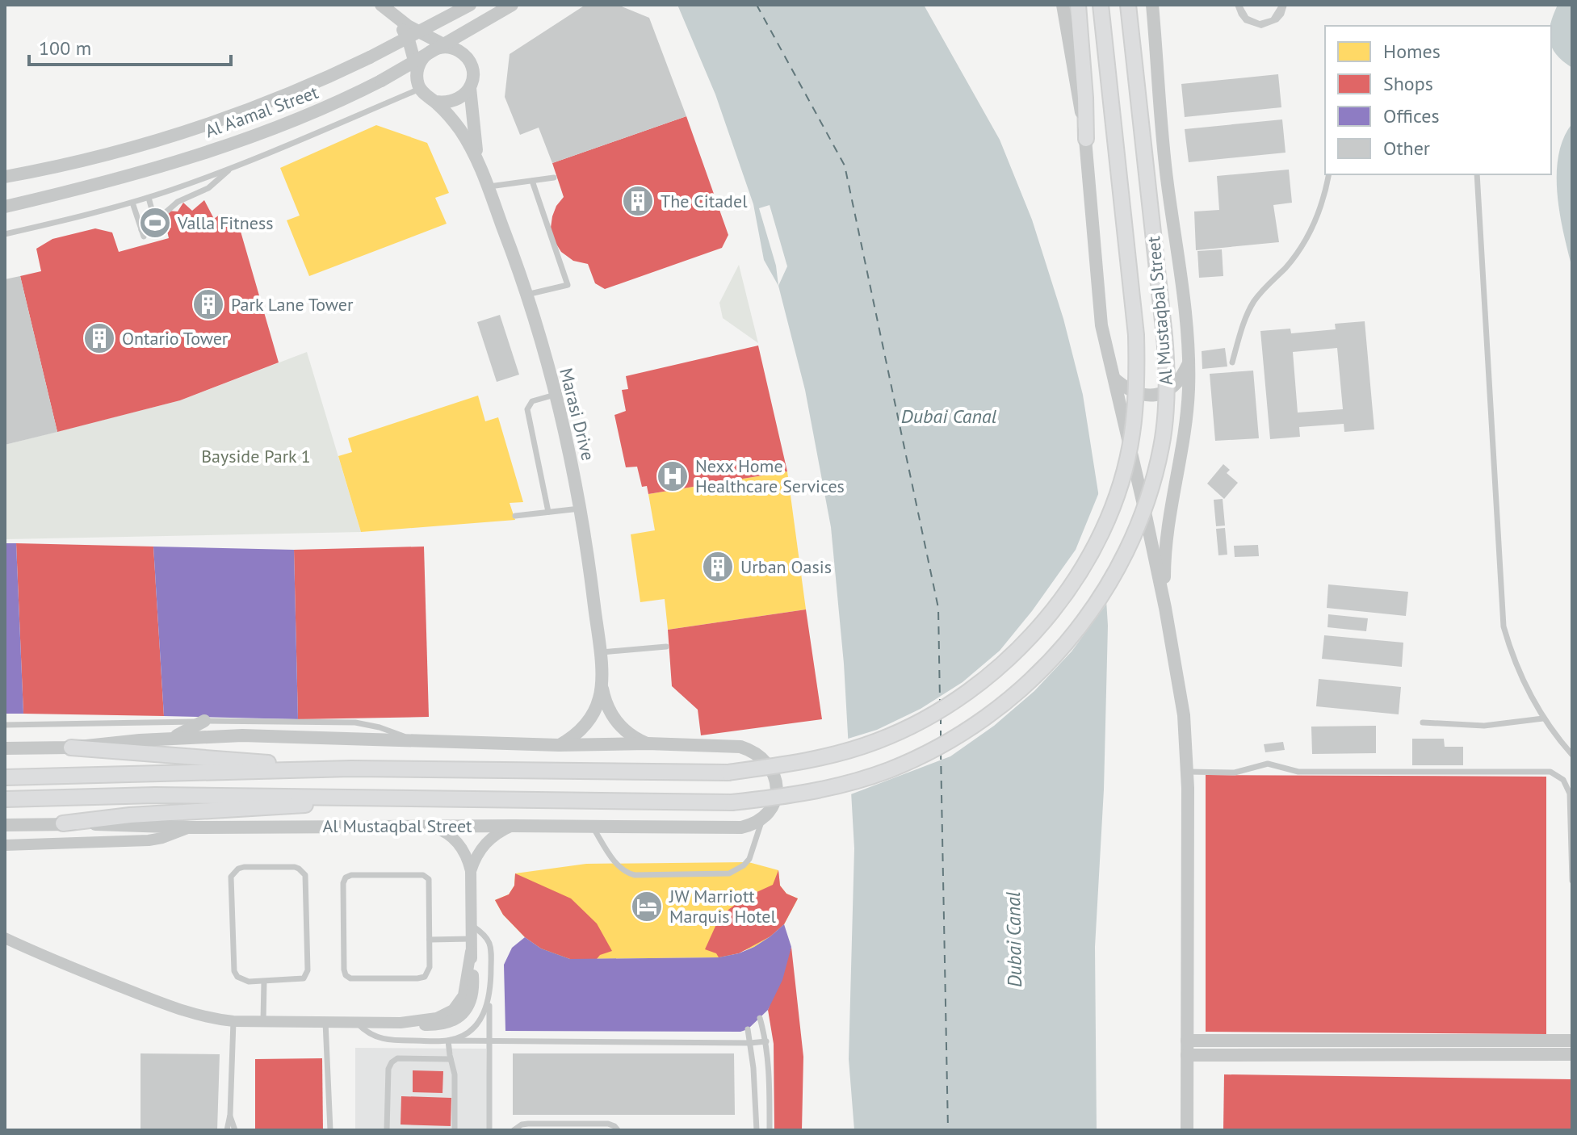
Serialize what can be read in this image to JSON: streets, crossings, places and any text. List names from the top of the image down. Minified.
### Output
{"streets":{"main road":["Al Mustaqbal Street"],"street":["Al A'amal Street","Marasi Drive"]},"water":["Dubai Canal"],"parks":["Bayside Park 1"],"places":{"building":["The Citadel","Park Lane Tower","Ontario Tower","Urban Oasis"],"sports":["Valla Fitness"],"hospital":["Nexx Home Healthcare Services"],"hotel":["JW Marriott Marquis Hotel"]},"legend":["Homes","Shops","Offices","Other"],"scale_bar":"100 m"}
